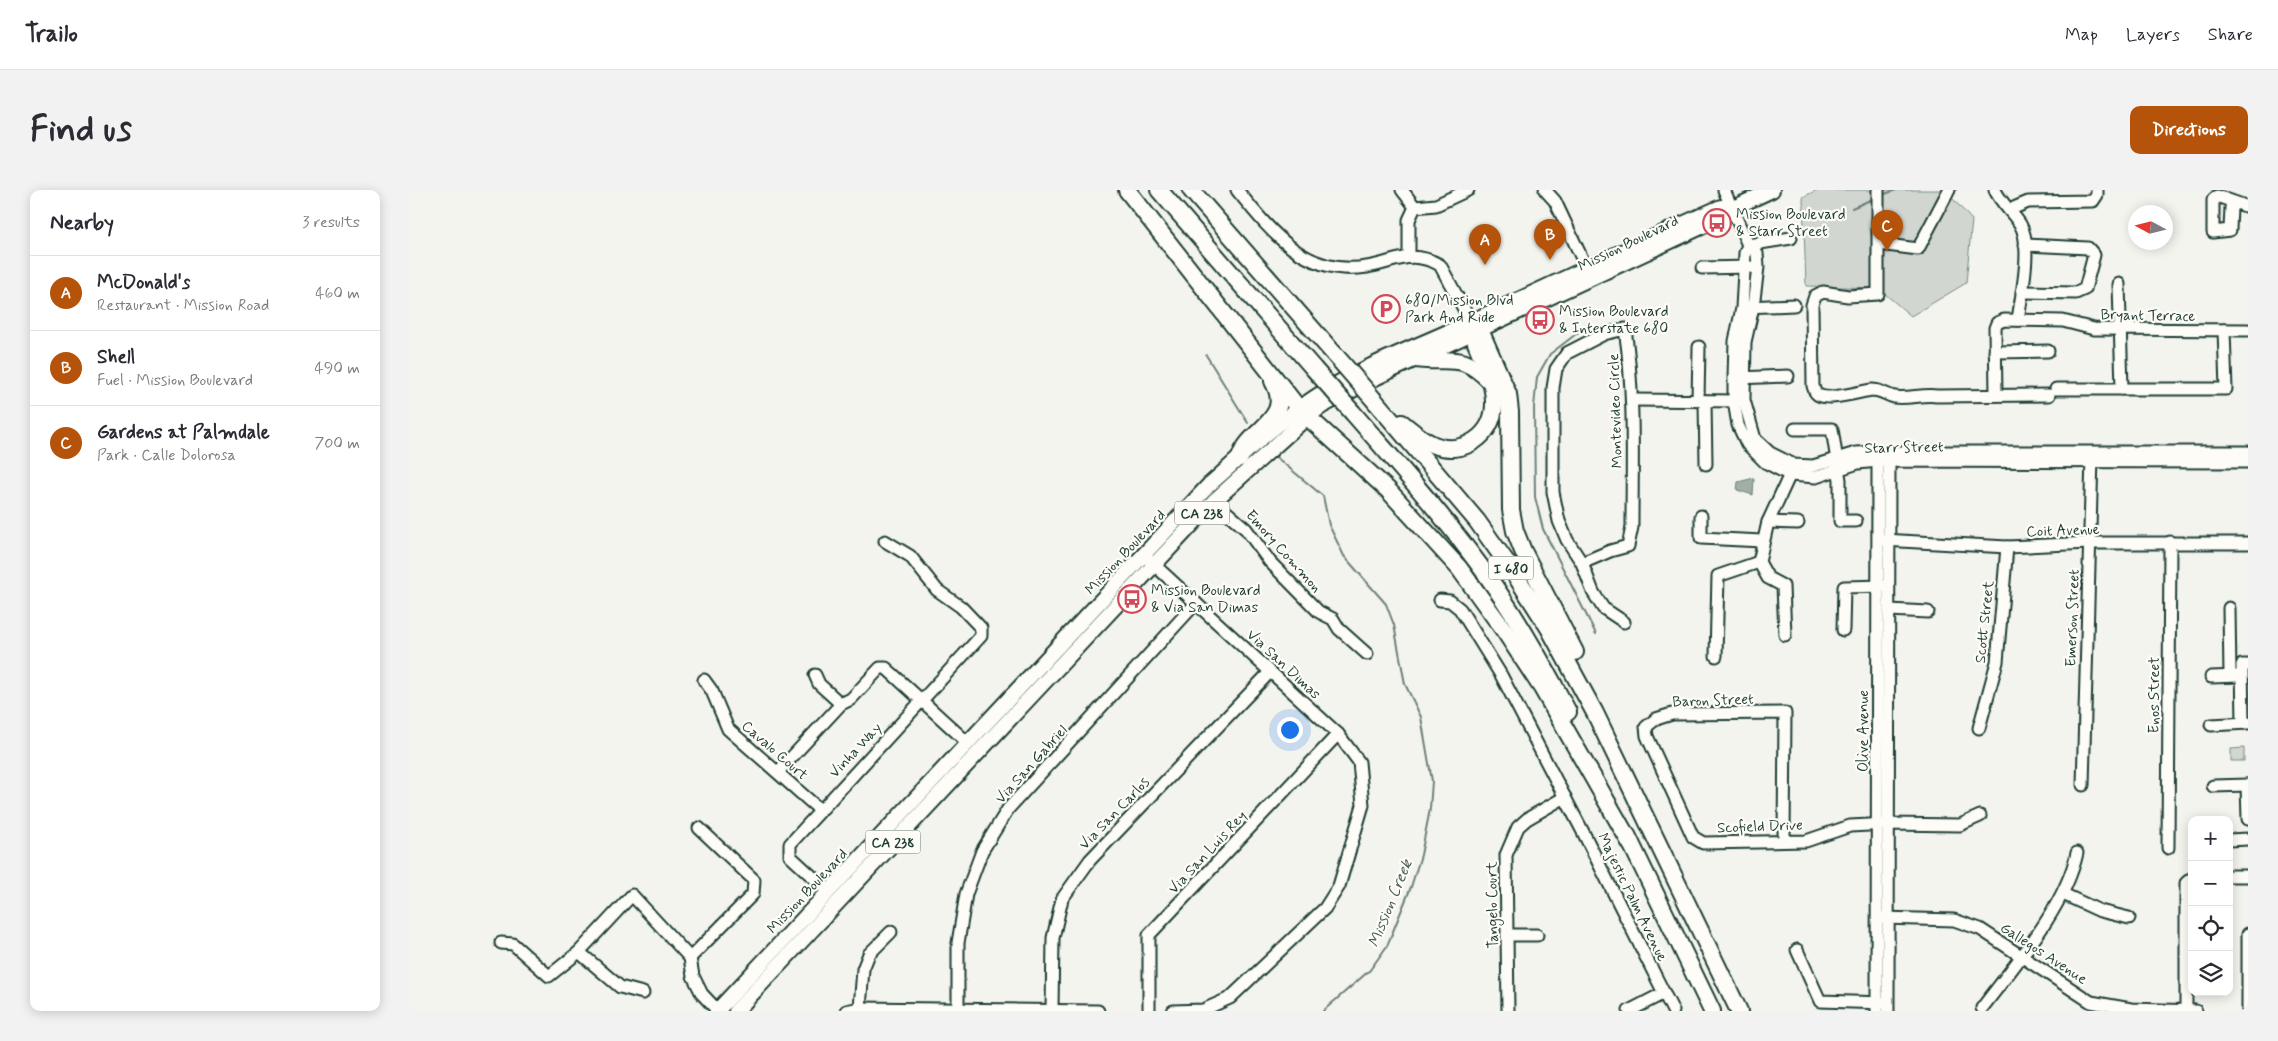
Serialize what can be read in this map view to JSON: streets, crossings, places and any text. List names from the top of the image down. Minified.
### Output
{"streets":{"highway":["I 680"],"main road":["Mission Boulevard","CA 238"],"street":["Bryant Terrace","Montevideo Circle","Starr Street","Coit Avenue","Emory Common","Emerson Street","Scott Street","Via San Dimas","Enos Street","Baron Street","Olive Avenue","Cavalo Court","Vinha Way","Via San Gabriel","Via San Carlos","Scofield Drive","Via San Luis Rey","Majestic Palm Avenue","Tangelo Court","Gallegos Avenue"]},"crossings":[["Mission Boulevard","Starr Street"],["Mission Boulevard","Emory Common"],["Mission Boulevard","Via San Dimas"],["Mission Boulevard","Vinha Way"],["Starr Street","Emerson Street"],["Starr Street","Olive Avenue"],["Coit Avenue","Emerson Street"],["Coit Avenue","Scott Street"],["Coit Avenue","Enos Street"],["Coit Avenue","Olive Avenue"],["Via San Dimas","Via San Gabriel"],["Via San Dimas","Via San Carlos"],["Via San Dimas","Via San Luis Rey"],["Baron Street","Scofield Drive"],["Olive Avenue","Scofield Drive"],["Olive Avenue","Gallegos Avenue"],["Cavalo Court","Vinha Way"],["Majestic Palm Avenue","Tangelo Court"]],"water":["Mission Creek"],"places":{"bus stop":["Mission Boulevard & Starr Street","Mission Boulevard & Interstate 680","Mission Boulevard & Via San Dimas"],"parking":["680/Mission Blvd Park And Ride"]},"north":"left","page":{"header":"Trailo","nav":["Map","Layers","Share"],"buttons":"Directions","title":"Find us","heading":["Nearby","3 results"],"pins":["C","B","A"],"list":[{"mark":"A","name":"McDonald's","note":"Restaurant · Mission Road","value":"460 m"},{"mark":"B","name":"Shell","note":"Fuel · Mission Boulevard","value":"490 m"},{"mark":"C","name":"Gardens at Palmdale","note":"Park · Calle Dolorosa","value":"700 m"}],"map_buttons":["+","−"]}}
